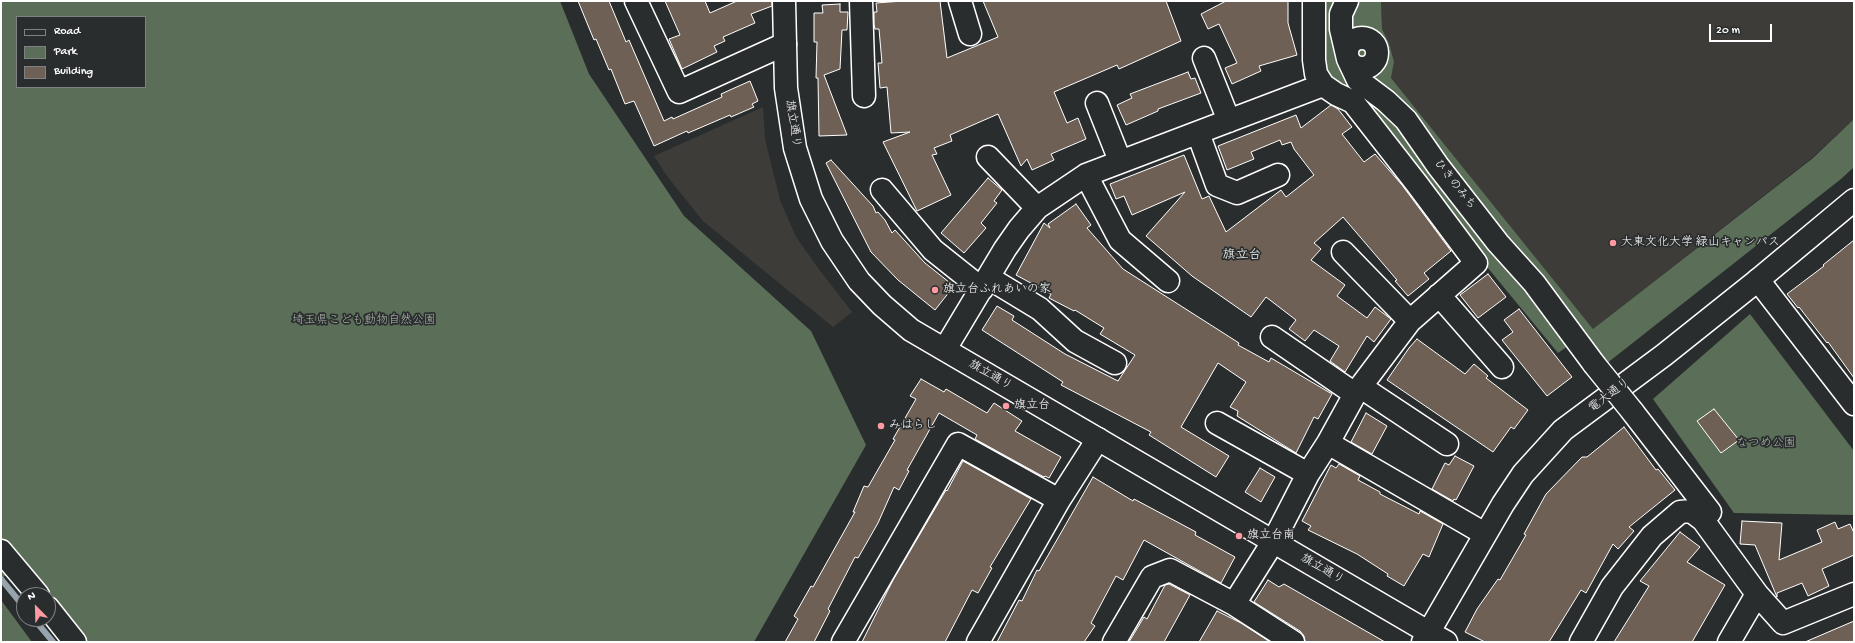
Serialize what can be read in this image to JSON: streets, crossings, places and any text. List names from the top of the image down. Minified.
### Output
{"streets":{"street":["旗立通り","ひきのみち","電大通り"]},"crossings":[["旗立通り","電大通り"]],"districts":["旗立台"],"parks":["埼玉県こども動物自然公園","なつめ公園"],"places":["大東文化大学 緑山キャンパス","旗立台ふれあいの家","旗立台","みはらし","旗立台南"],"legend":["Road","Park","Building"],"scale_bar":"20 m","north":"top left"}
